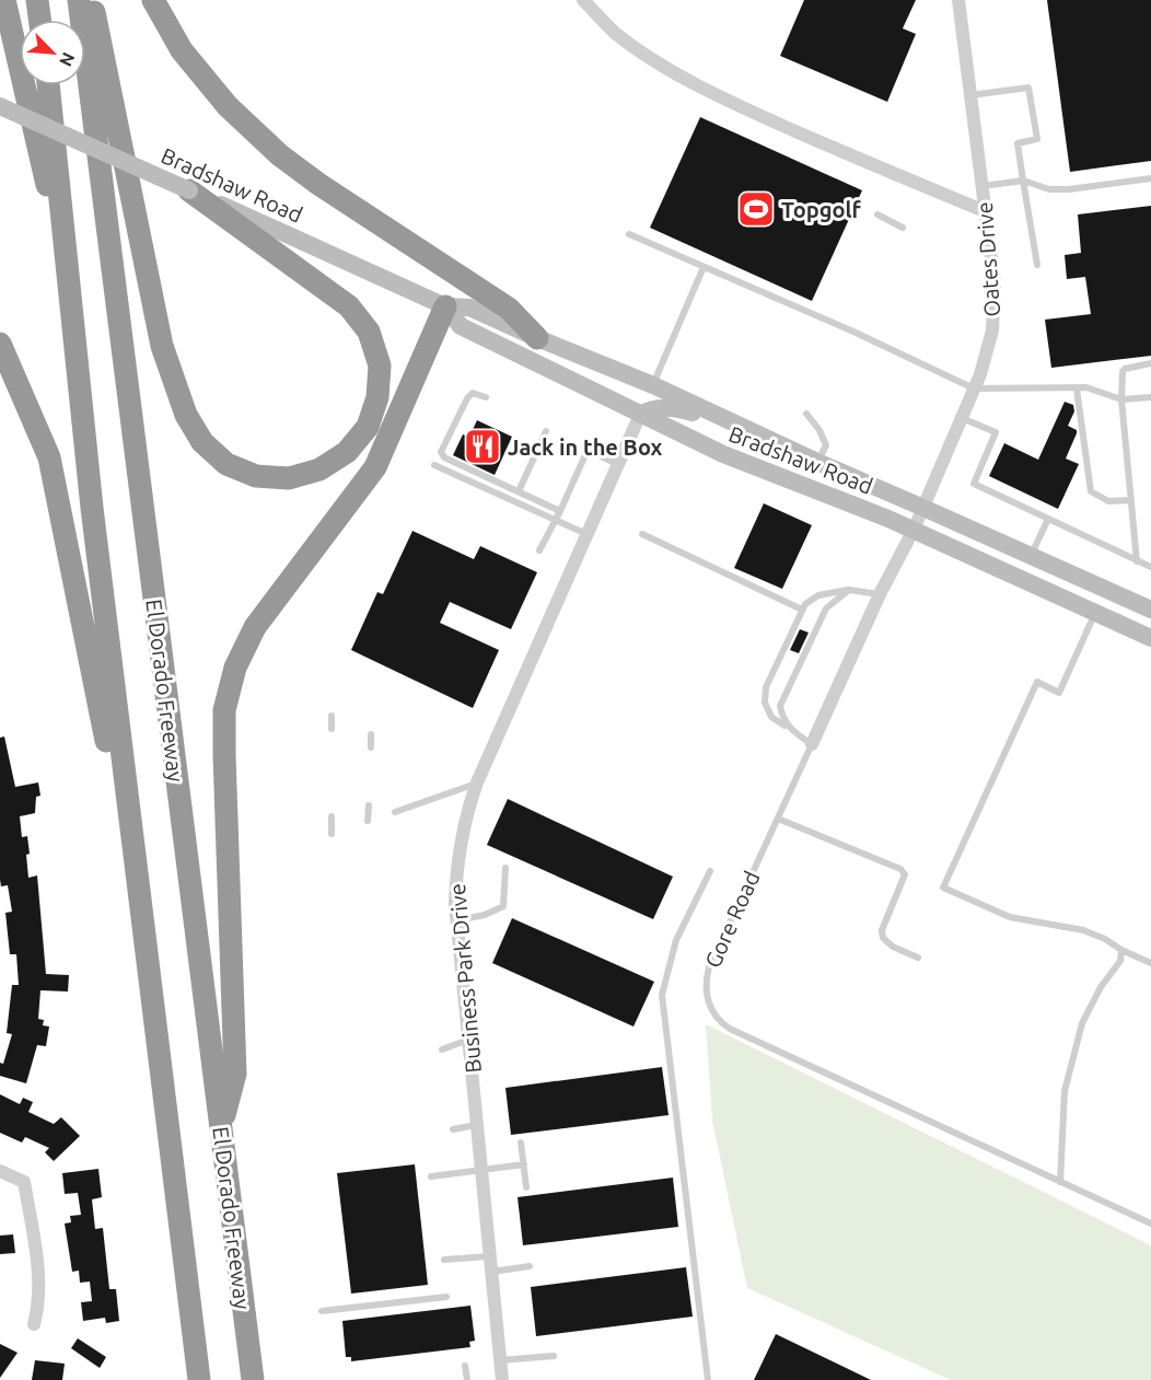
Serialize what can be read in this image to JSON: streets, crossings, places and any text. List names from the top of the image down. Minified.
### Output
{"streets":{"highway":["El Dorado Freeway"],"main road":["Bradshaw Road"],"street":["Oates Drive","Gore Road","Business Park Drive"]},"crossings":[["Bradshaw Road","Oates Drive"],["Bradshaw Road","Gore Road"],["Bradshaw Road","Business Park Drive"],["Oates Drive","Gore Road"]],"places":{"sports":["Topgolf"],"restaurant":["Jack in the Box"]},"north":"bottom right"}
